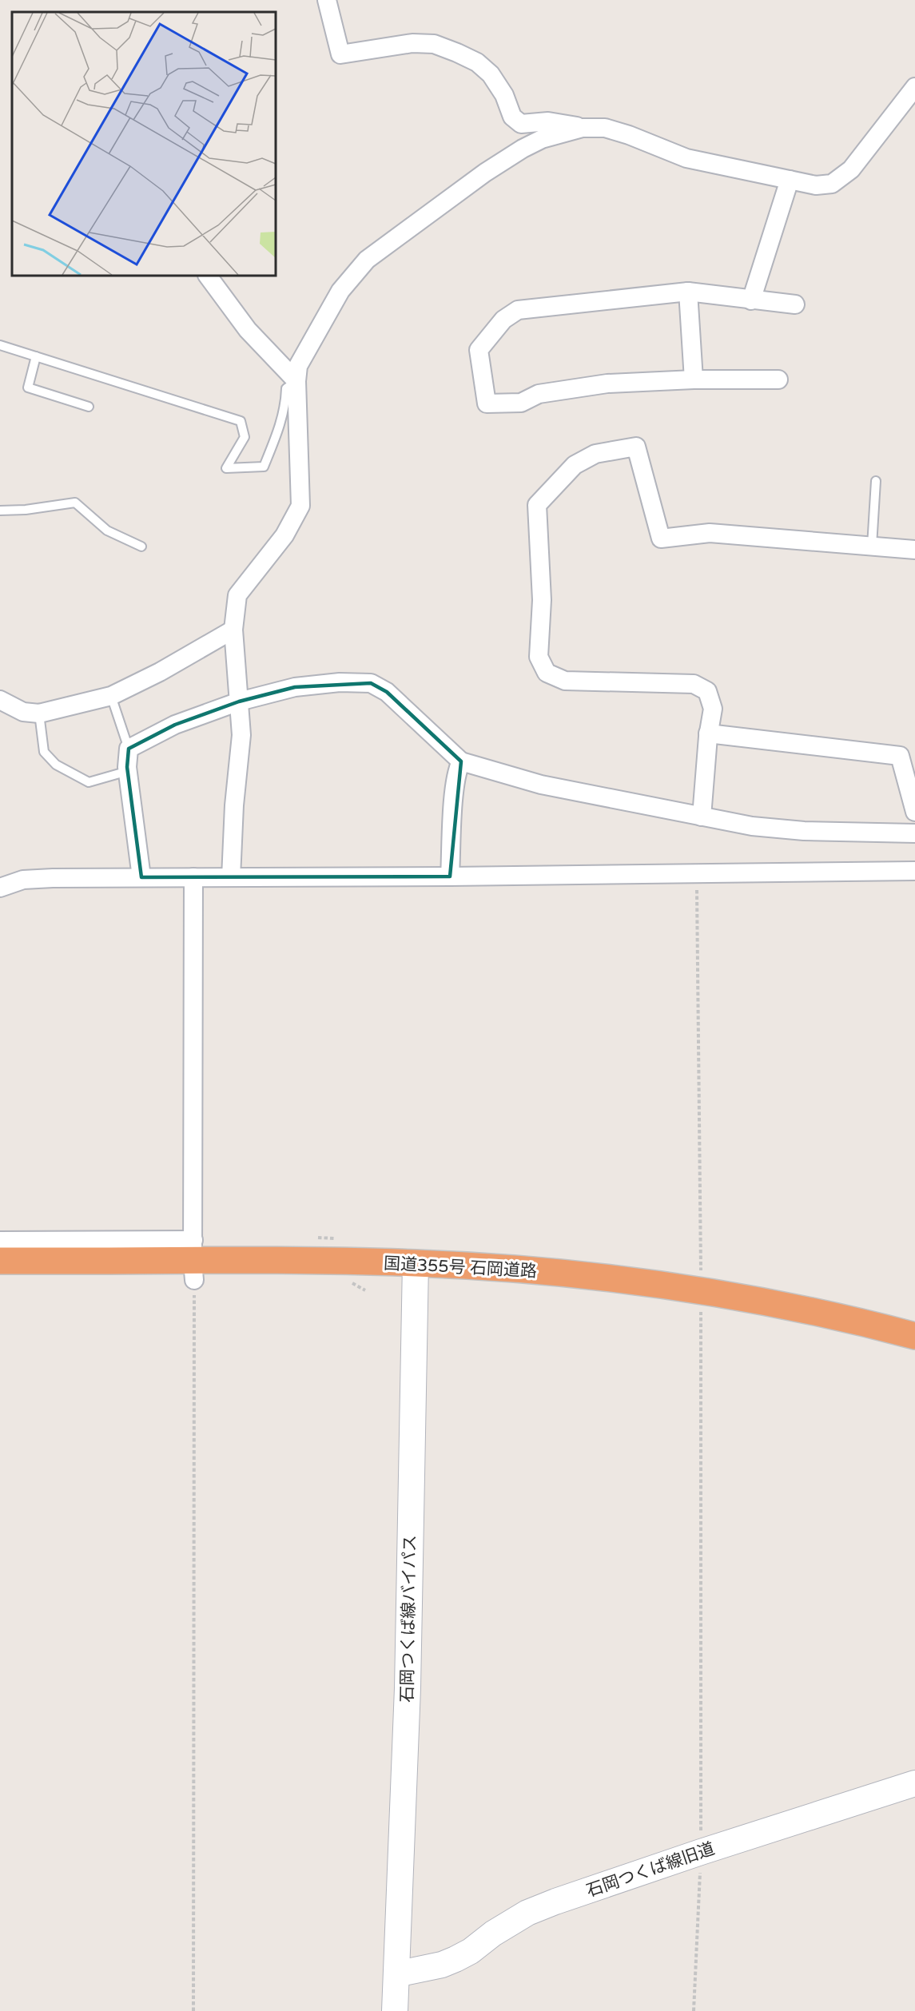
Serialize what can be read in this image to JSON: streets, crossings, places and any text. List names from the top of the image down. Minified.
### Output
{"streets":{"highway":["国道355号 石岡道路"],"main road":["石岡つくば線バイパス","石岡つくば線旧道"]},"crossings":[["国道355号 石岡道路","石岡つくば線バイパス"],["石岡つくば線バイパス","石岡つくば線旧道"]]}
